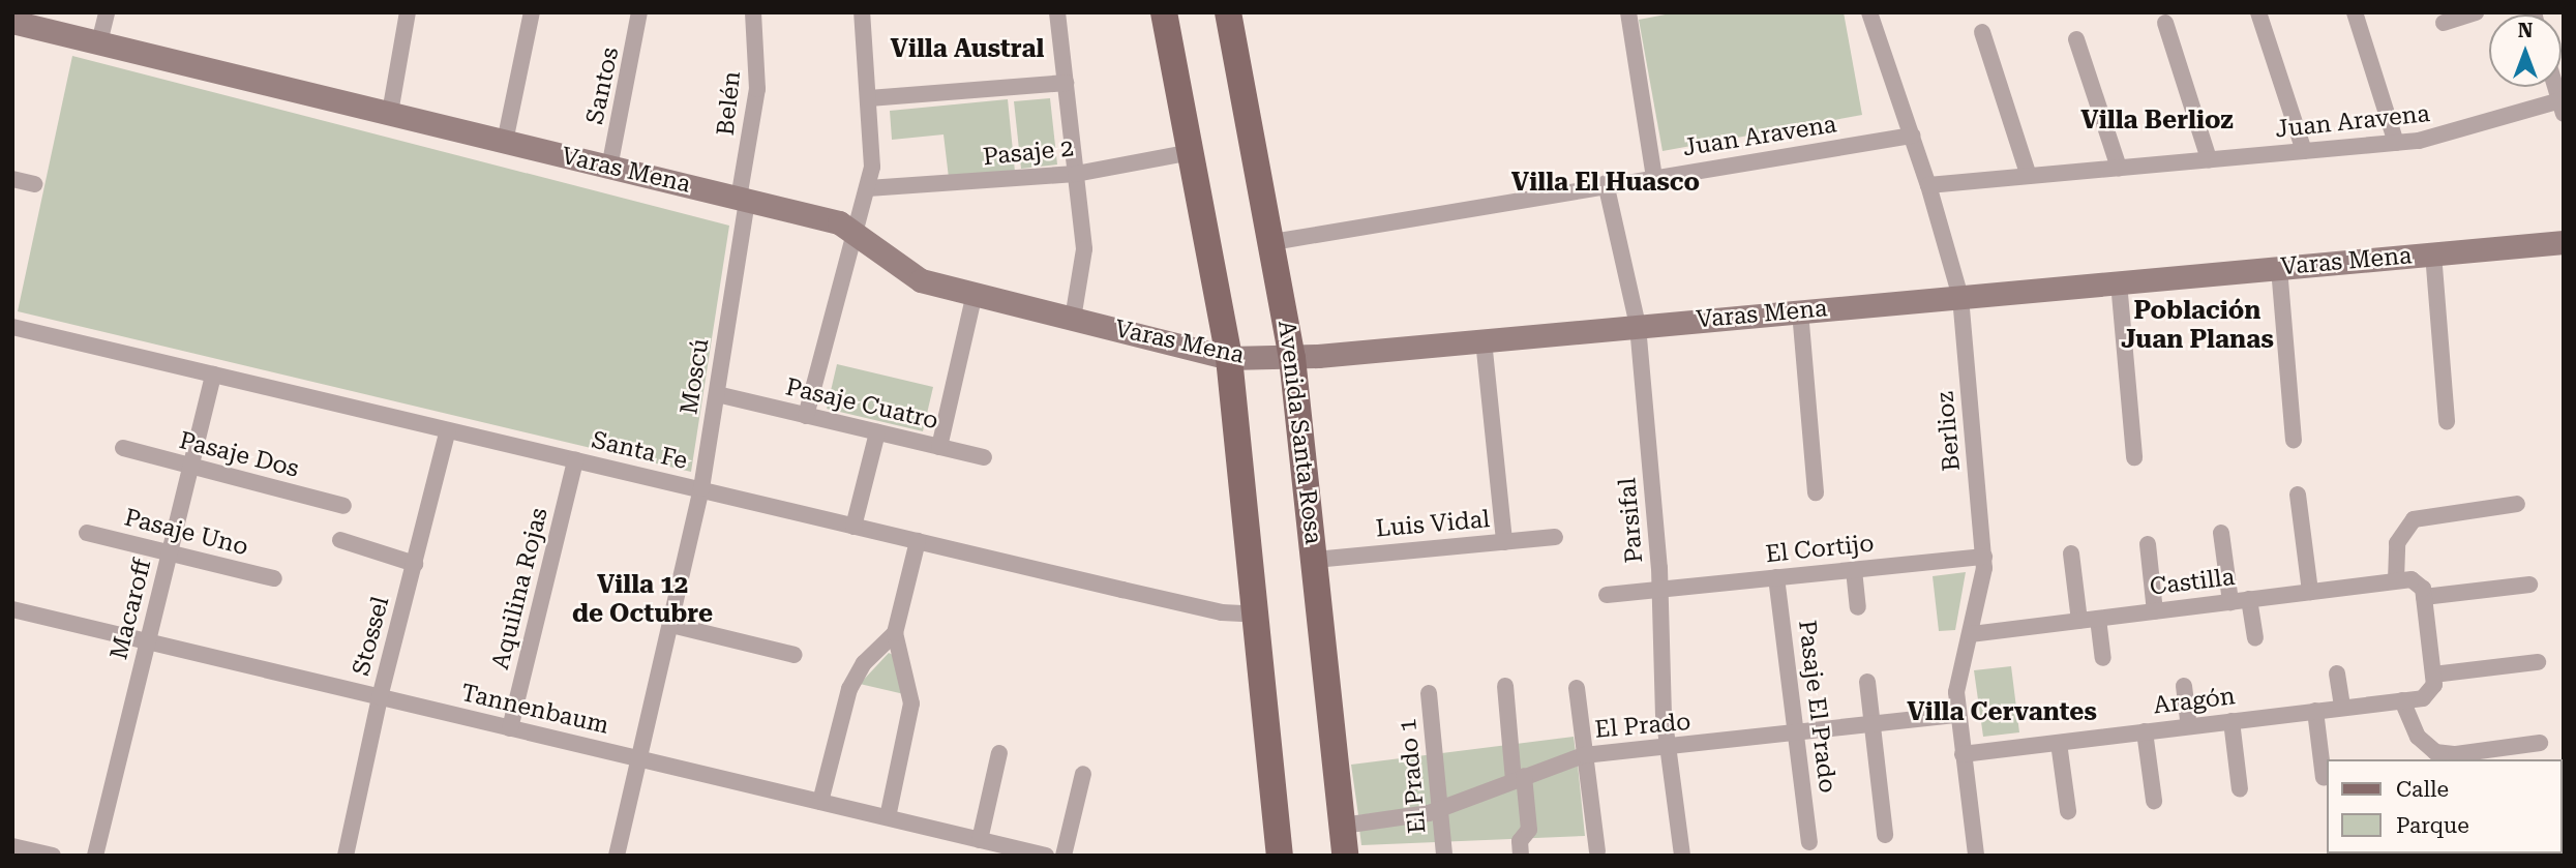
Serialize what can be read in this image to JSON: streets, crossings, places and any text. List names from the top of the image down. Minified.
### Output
{"streets":{"main road":["Avenida Santa Rosa"],"street":["Santos","Belén","Juan Aravena","Pasaje 2","Varas Mena","Moscú","Pasaje Cuatro","Berlioz","Santa Fe","Pasaje Dos","Parsifal","Luis Vidal","Pasaje Uno","El Cortijo","Castilla","Aquilina Rojas","Macaroff","Stossel","Aragón","Pasaje El Prado","Tannenbaum","El Prado","El Prado 1"]},"crossings":[["Santos","Varas Mena"],["Belén","Varas Mena"],["Belén","Moscú"],["Juan Aravena","Berlioz"],["Juan Aravena","Avenida Santa Rosa"],["Juan Aravena","Parsifal"],["Varas Mena","Moscú"],["Varas Mena","Berlioz"],["Varas Mena","Avenida Santa Rosa"],["Varas Mena","Parsifal"],["Moscú","Pasaje Cuatro"],["Moscú","Santa Fe"],["Moscú","Tannenbaum"],["Berlioz","El Cortijo"],["Berlioz","Castilla"],["Berlioz","Aragón"],["Berlioz","El Prado"],["Avenida Santa Rosa","Luis Vidal"],["Avenida Santa Rosa","El Prado"],["Santa Fe","Aquilina Rojas"],["Santa Fe","Macaroff"],["Santa Fe","Stossel"],["Pasaje Dos","Macaroff"],["Parsifal","El Cortijo"],["Parsifal","El Prado"],["Pasaje Uno","Macaroff"],["El Cortijo","Pasaje El Prado"],["Aquilina Rojas","Tannenbaum"],["Macaroff","Tannenbaum"],["Stossel","Tannenbaum"],["Pasaje El Prado","El Prado"],["El Prado","El Prado 1"]],"districts":["Villa Austral","Villa Berlioz","Villa El Huasco","Población Juan Planas","Villa 12 de Octubre","Villa Cervantes"],"legend":["Calle","Parque"],"north":"top"}
